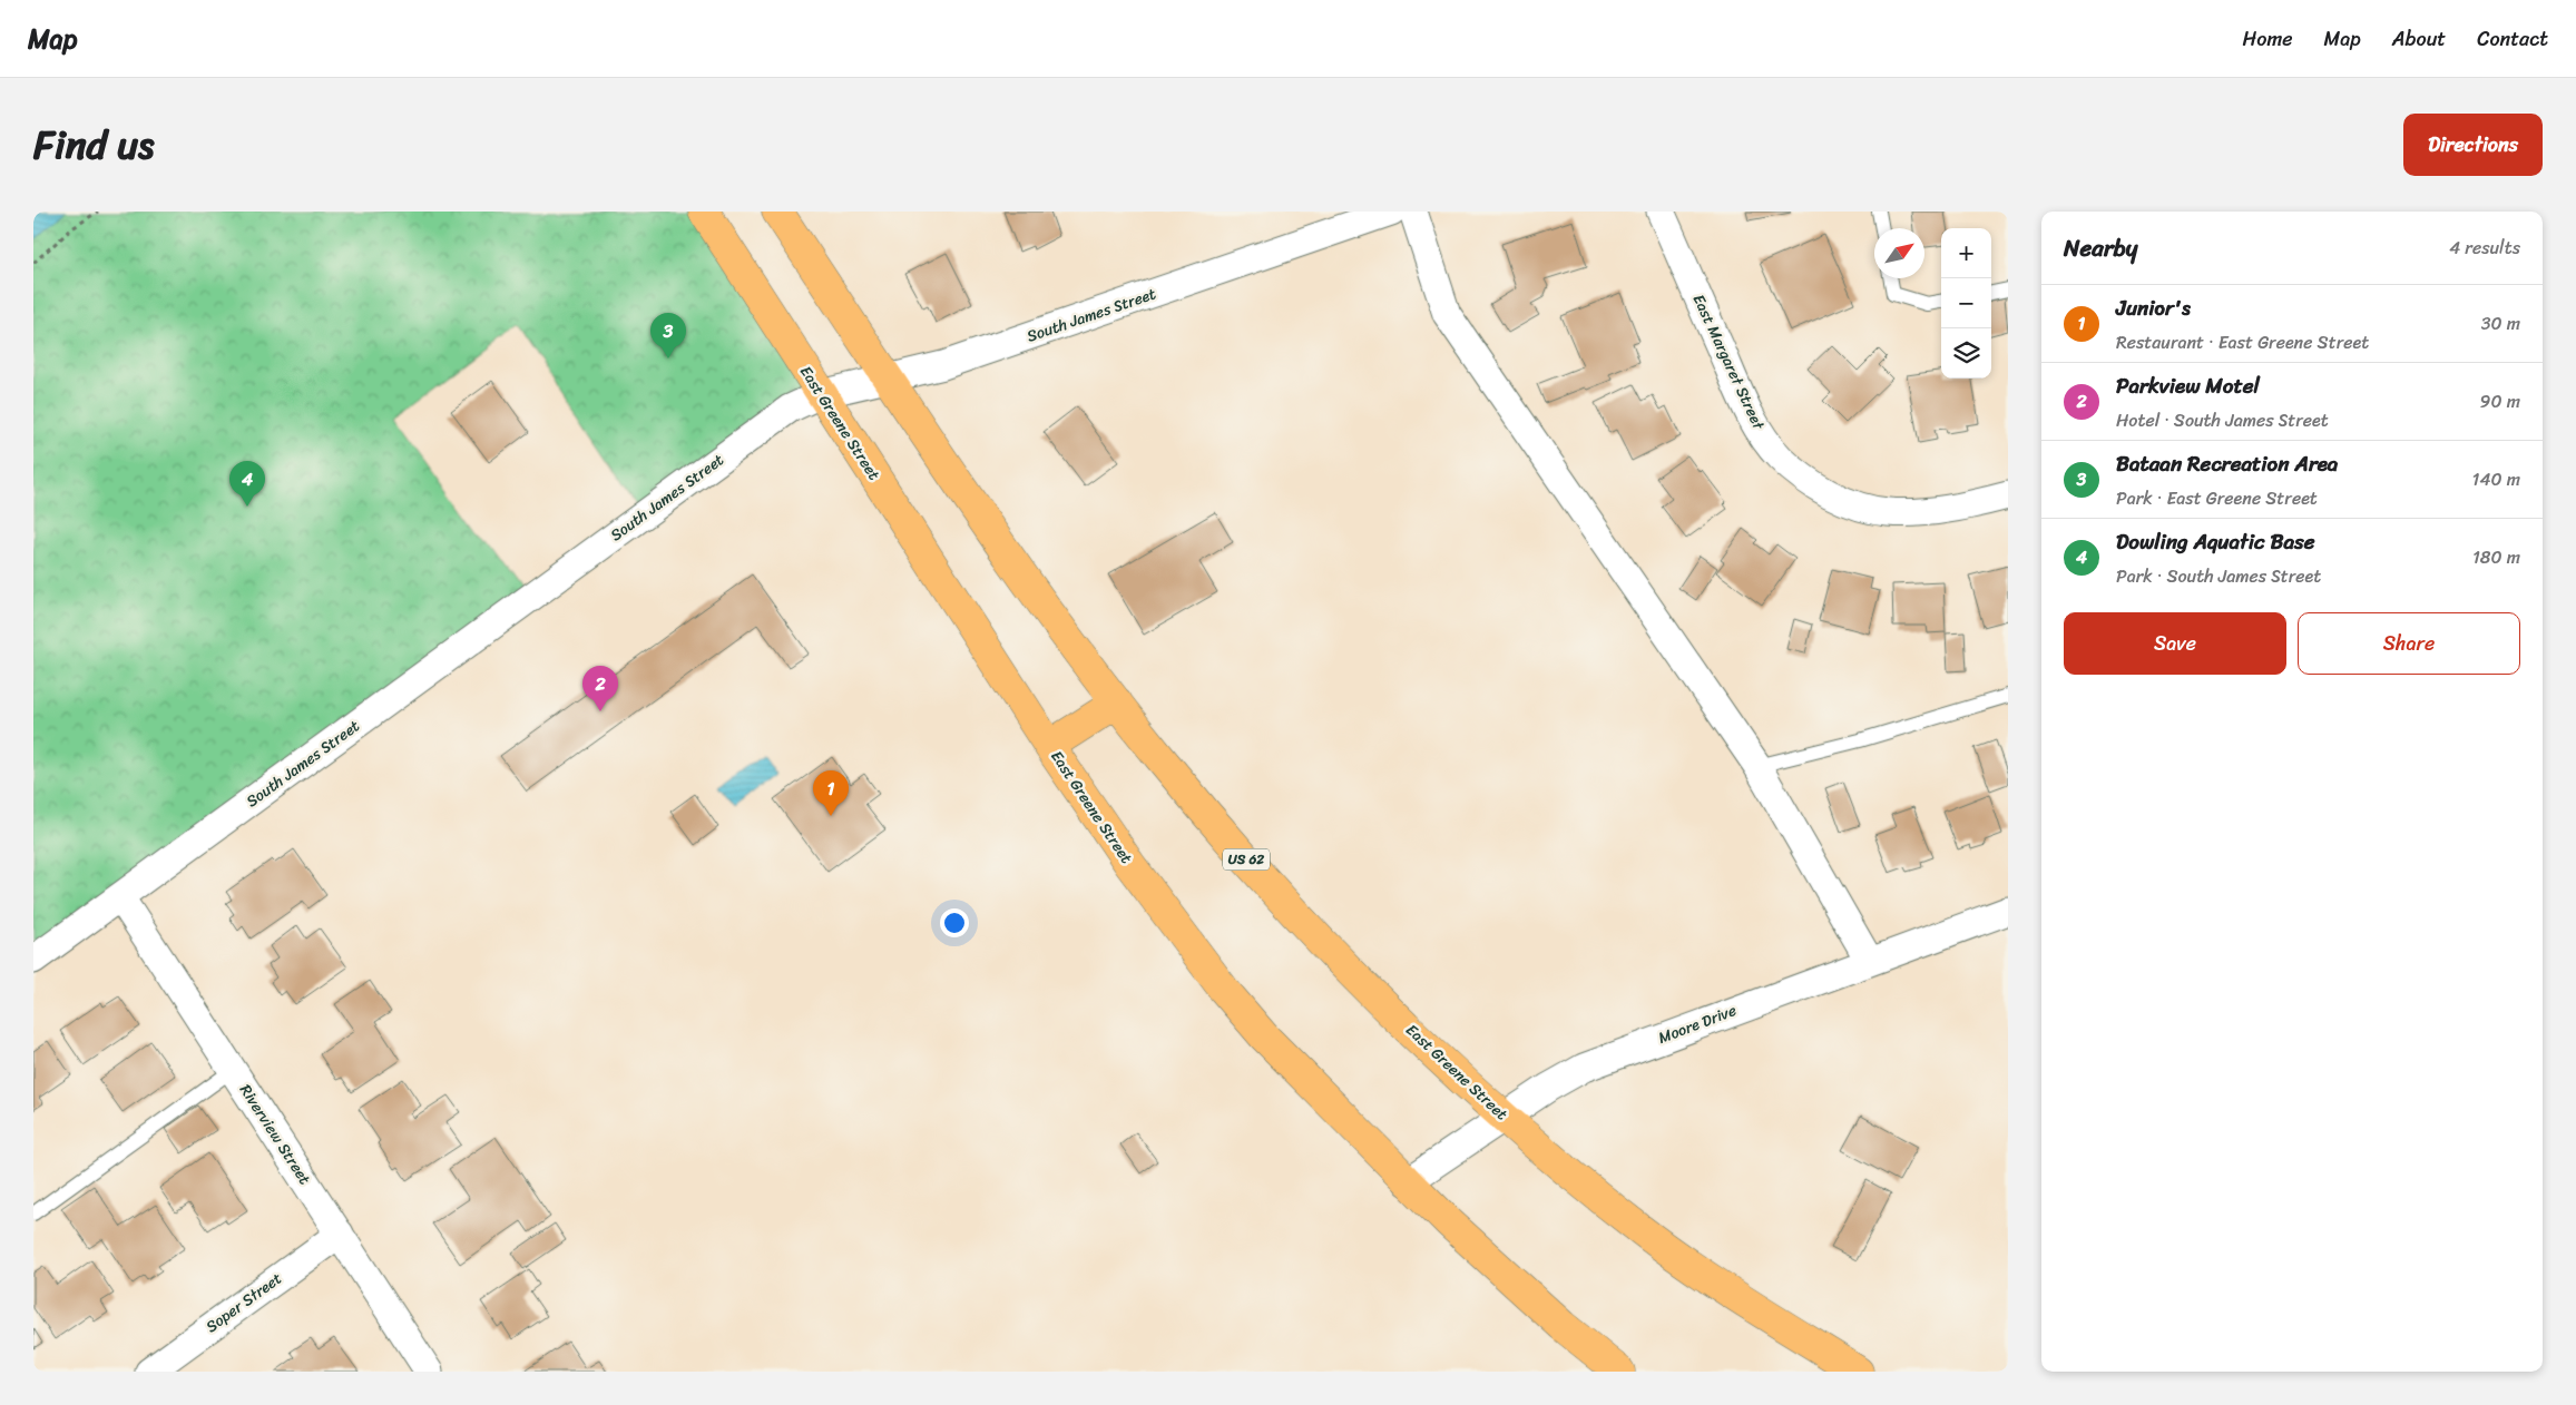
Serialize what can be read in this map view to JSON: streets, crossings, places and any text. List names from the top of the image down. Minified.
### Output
{"streets":{"highway":["East Greene Street","US 62"],"street":["South James Street","East Margaret Street","Moore Drive","Riverview Street","Soper Street"]},"crossings":[["South James Street","East Greene Street"],["South James Street","Riverview Street"],["East Greene Street","Moore Drive"],["Riverview Street","Soper Street"]],"north":"top right","page":{"header":"Map","nav":["Home","Map","About","Contact"],"title":"Find us","buttons":["Directions",["Save","Share"]],"heading":["Nearby","4 results"],"map_buttons":["+","−"],"list":[{"mark":"1","name":"Junior's","note":"Restaurant · East Greene Street","value":"30 m"},{"mark":"2","name":"Parkview Motel","note":"Hotel · South James Street","value":"90 m"},{"mark":"3","name":"Bataan Recreation Area","note":"Park · East Greene Street","value":"140 m"},{"mark":"4","name":"Dowling Aquatic Base","note":"Park · South James Street","value":"180 m"}],"pins":["3","4","2","1"]}}
